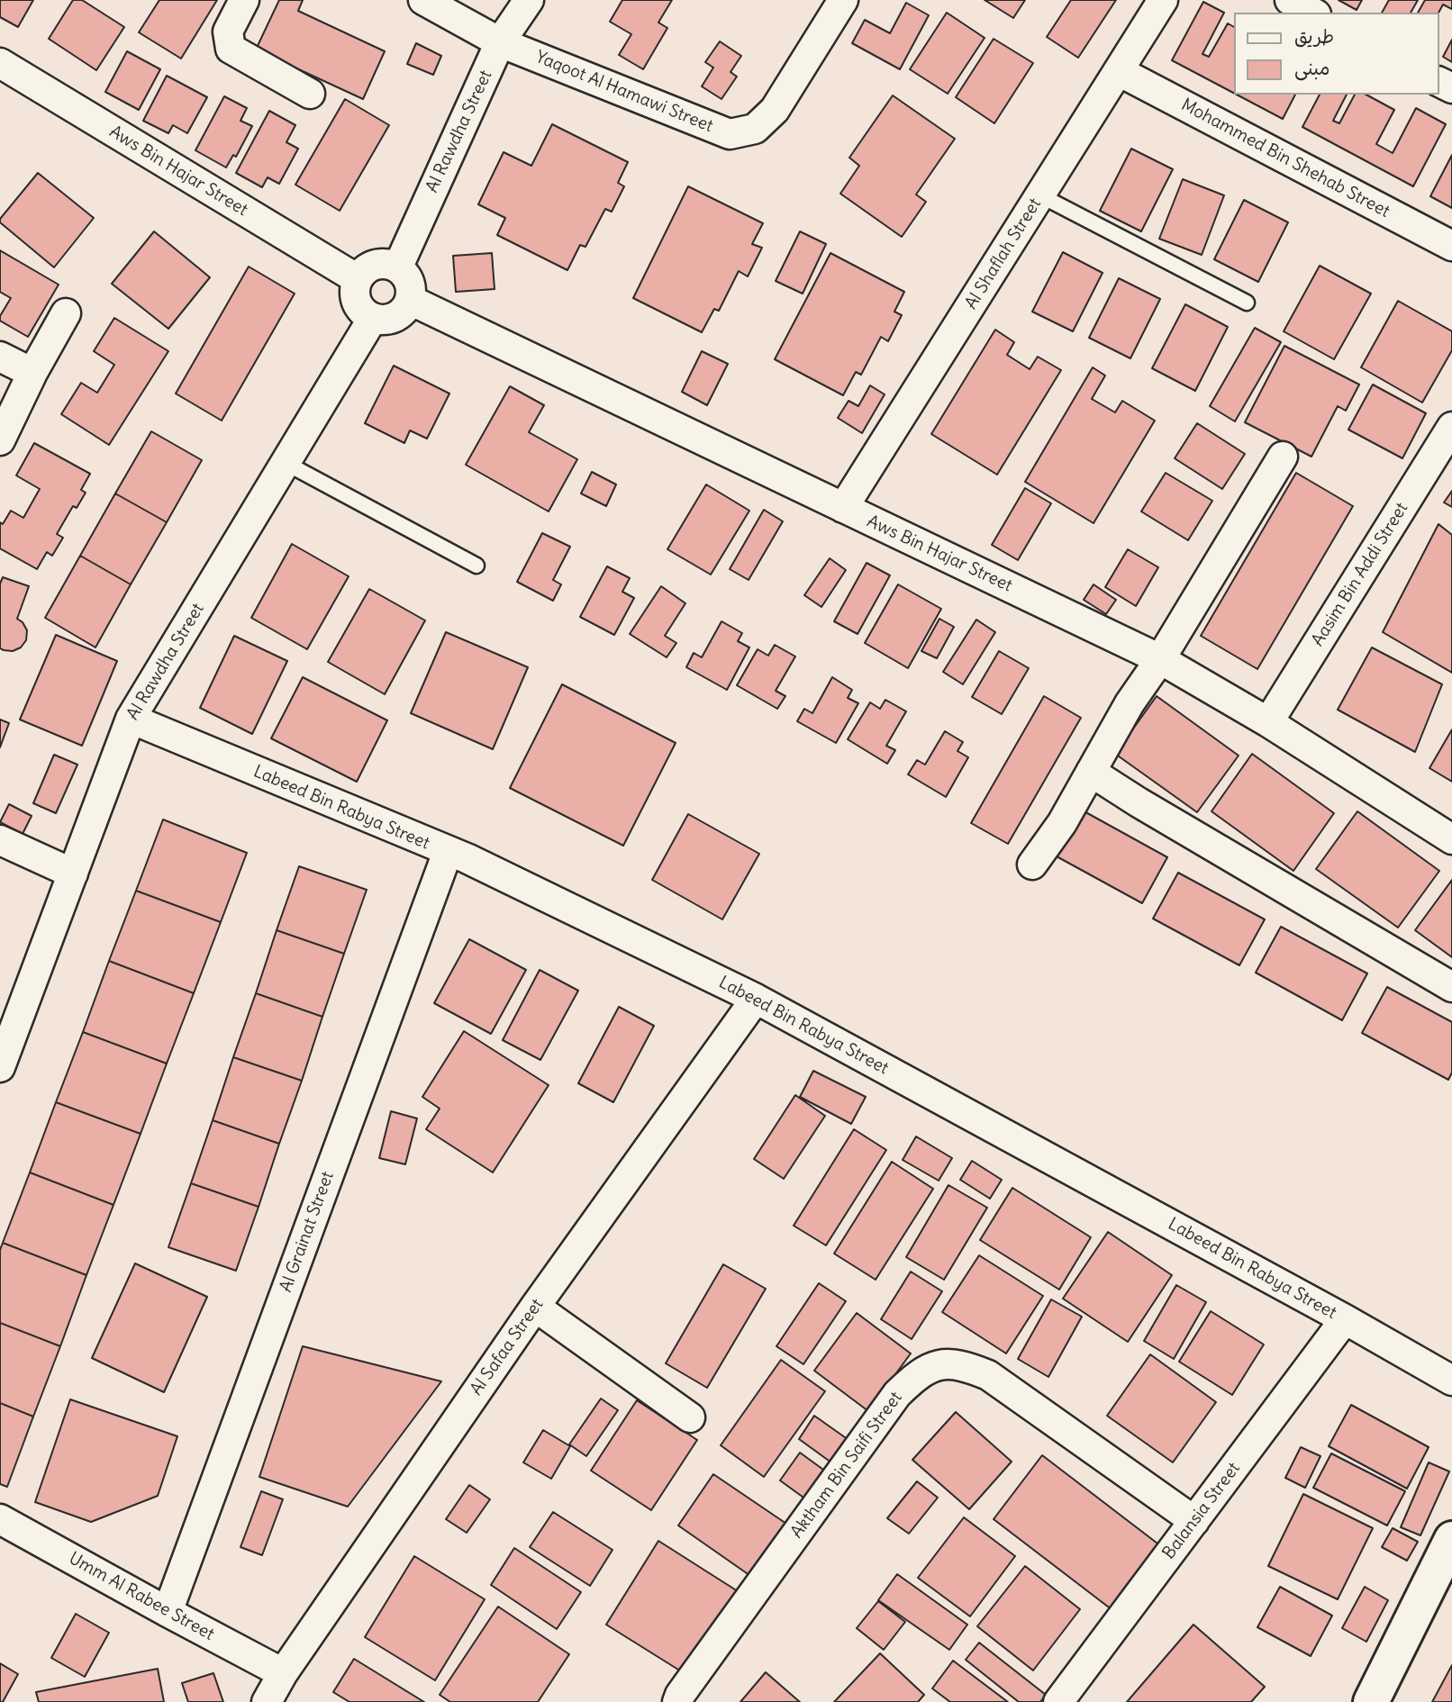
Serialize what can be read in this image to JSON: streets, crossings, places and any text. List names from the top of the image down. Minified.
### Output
{"streets":{"street":["Yaqoot Al Hamawi Street","Al Rawdha Street","Mohammed Bin Shehab Street","Aws Bin Hajar Street","Al Shaflah Street","Aasim Bin Addi Street","Labeed Bin Rabya Street","Al Grainat Street","Al Safaa Street","Aktham Bin Saifi Street","Balansia Street","Umm Al Rabee Street"]},"crossings":[["Yaqoot Al Hamawi Street","Al Rawdha Street"],["Al Rawdha Street","Aws Bin Hajar Street"],["Al Rawdha Street","Labeed Bin Rabya Street"],["Mohammed Bin Shehab Street","Al Shaflah Street"],["Aws Bin Hajar Street","Al Shaflah Street"],["Aws Bin Hajar Street","Aasim Bin Addi Street"],["Labeed Bin Rabya Street","Al Grainat Street"],["Labeed Bin Rabya Street","Al Safaa Street"],["Labeed Bin Rabya Street","Balansia Street"],["Al Grainat Street","Umm Al Rabee Street"],["Al Safaa Street","Umm Al Rabee Street"],["Aktham Bin Saifi Street","Balansia Street"]],"legend":["طريق","مبنى"]}
